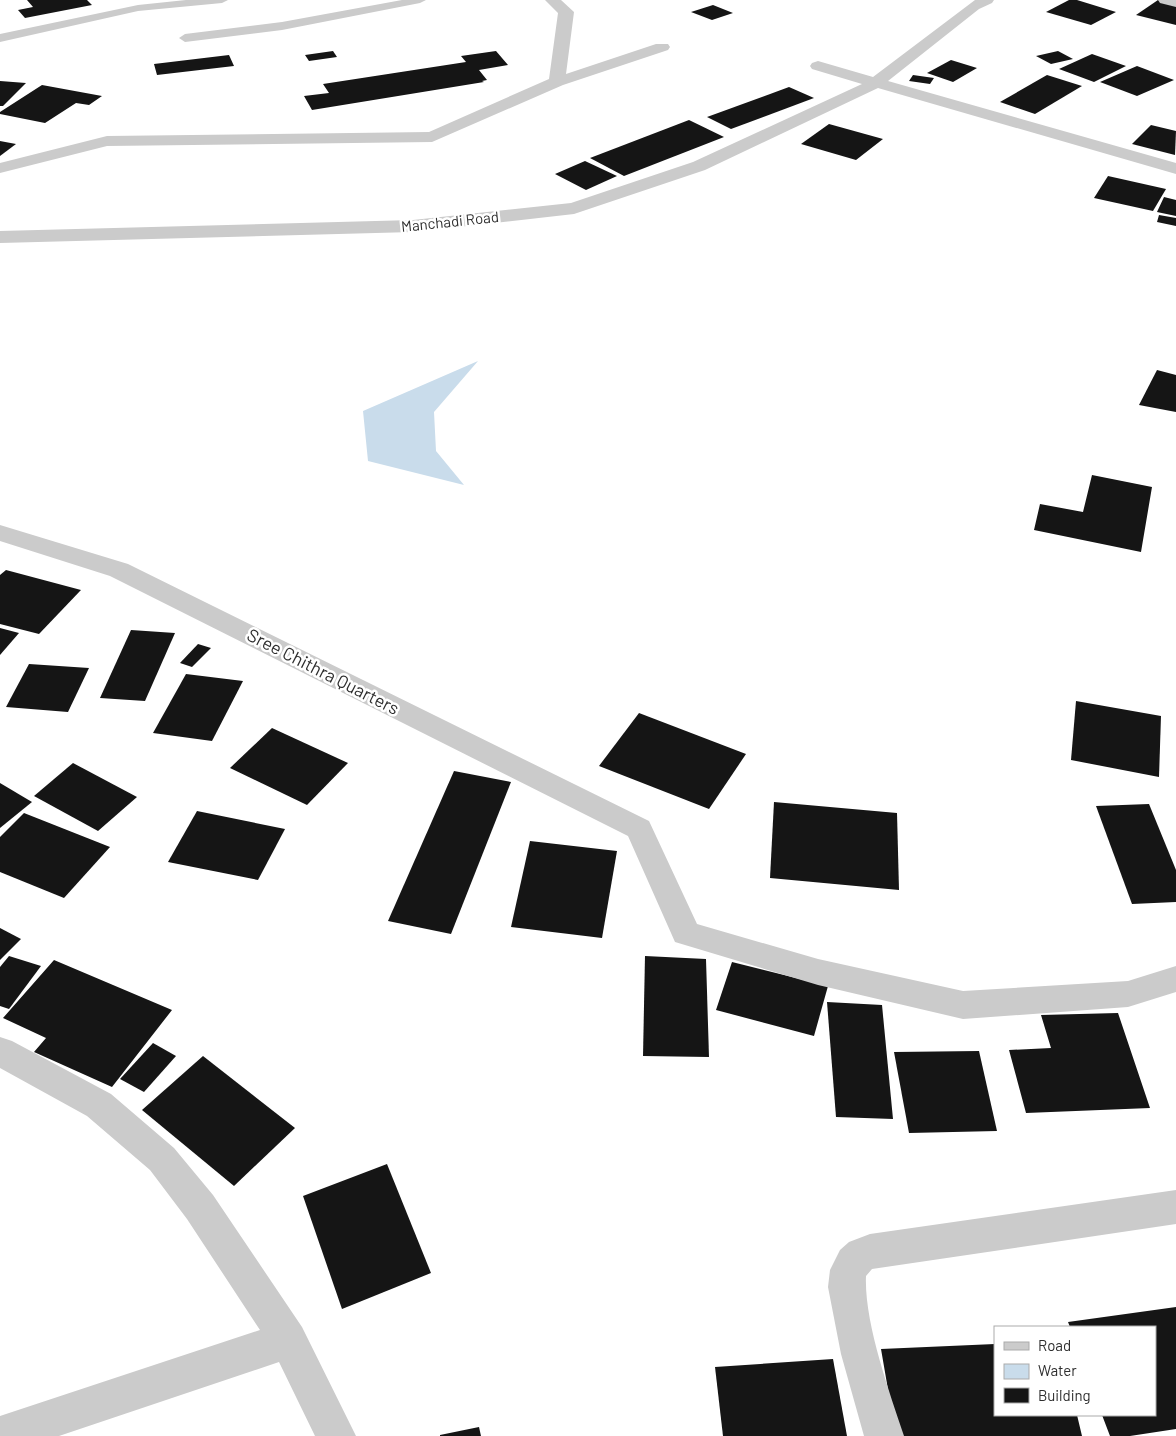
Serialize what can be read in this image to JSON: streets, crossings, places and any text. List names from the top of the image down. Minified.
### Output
{"streets":{"street":["Manchadi Road","Sree Chithra Quarters"]},"legend":["Road","Water","Building"]}
